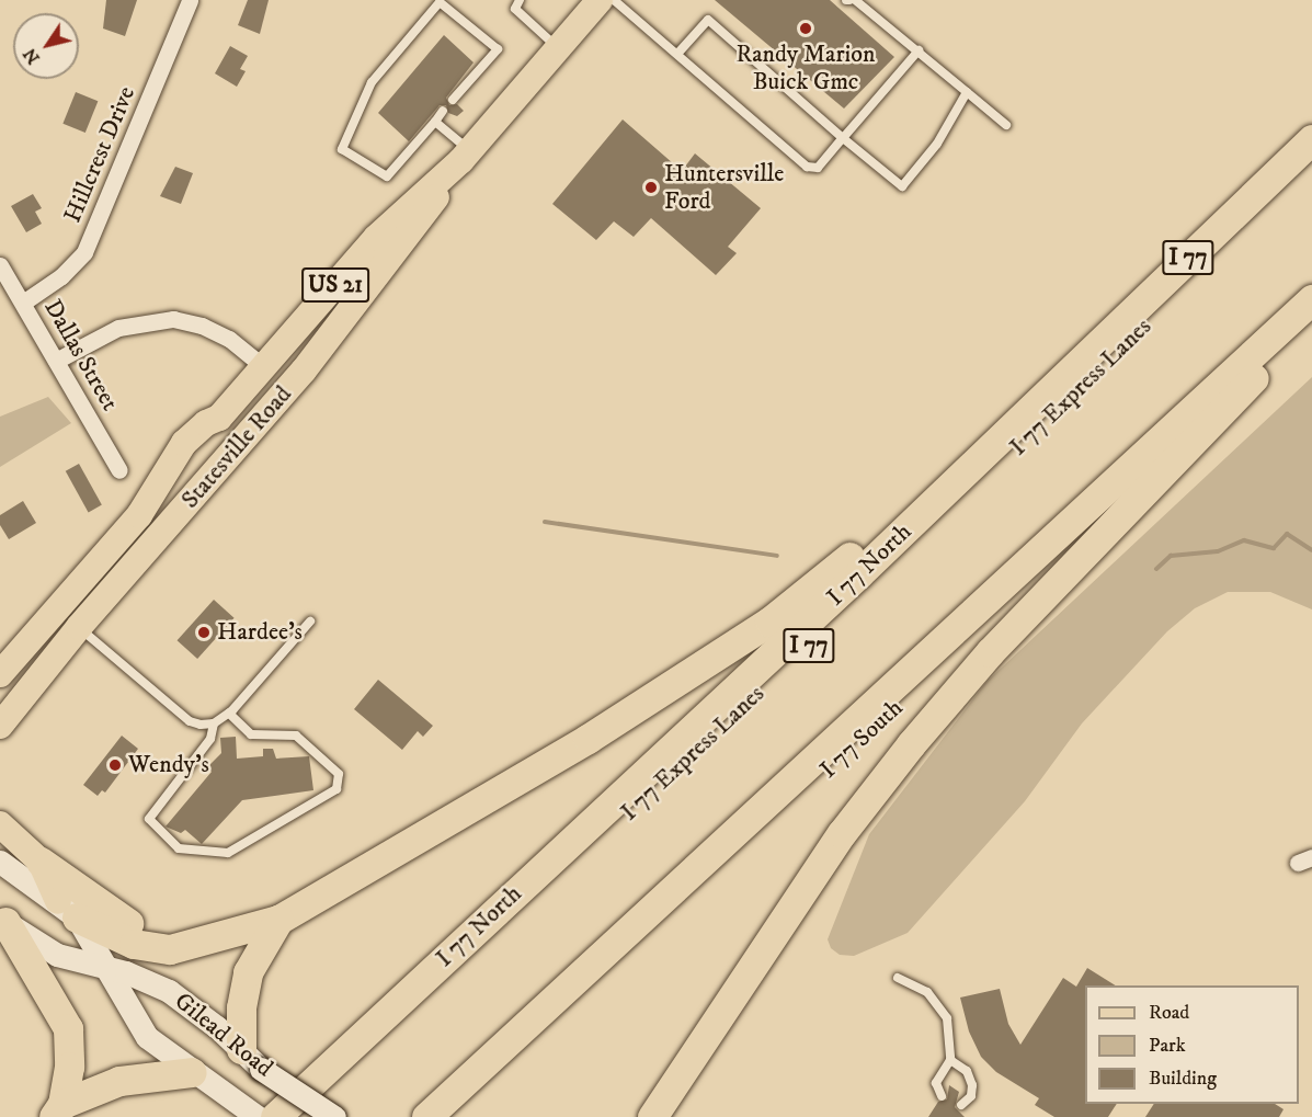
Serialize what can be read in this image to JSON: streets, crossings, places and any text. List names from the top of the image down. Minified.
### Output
{"streets":{"highway":["I 77","I 77 Express Lanes","I 77 North","I 77 South"],"main road":["US 21","Statesville Road","Gilead Road"],"street":["Hillcrest Drive","Dallas Street"]},"crossings":[["Hillcrest Drive","Dallas Street"]],"places":["Randy Marion Buick Gmc","Huntersville Ford","Hardee's","Wendy's"],"legend":["Road","Park","Building"],"north":"bottom left"}
